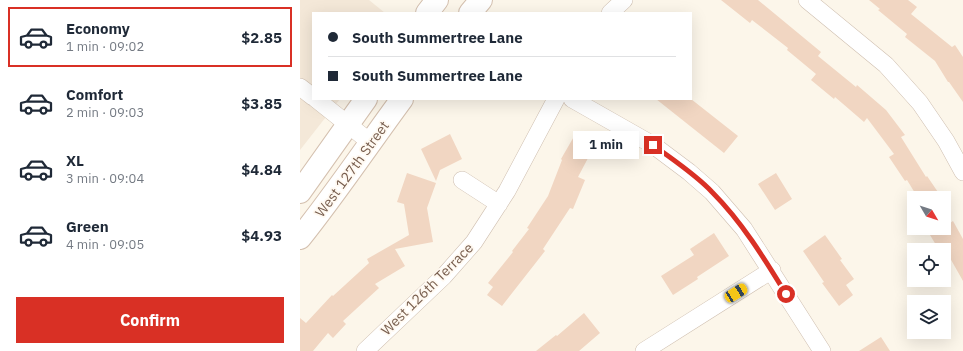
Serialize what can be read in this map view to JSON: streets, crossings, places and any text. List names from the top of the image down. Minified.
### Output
{"streets":{"main road":["West 127th Street"],"street":["West 126th Terrace"]},"north":"bottom right","page":{"list":[{"name":"Economy","note":"1 min · 09:02","value":"$2.85"},{"name":"Comfort","note":"2 min · 09:03","value":"$3.85"},{"name":"XL","note":"3 min · 09:04","value":"$4.84"},{"name":"Green","note":"4 min · 09:05","value":"$4.93"}],"banner":["South Summertree Lane","South Summertree Lane"],"bubble":"1 min","buttons":"Confirm"}}
